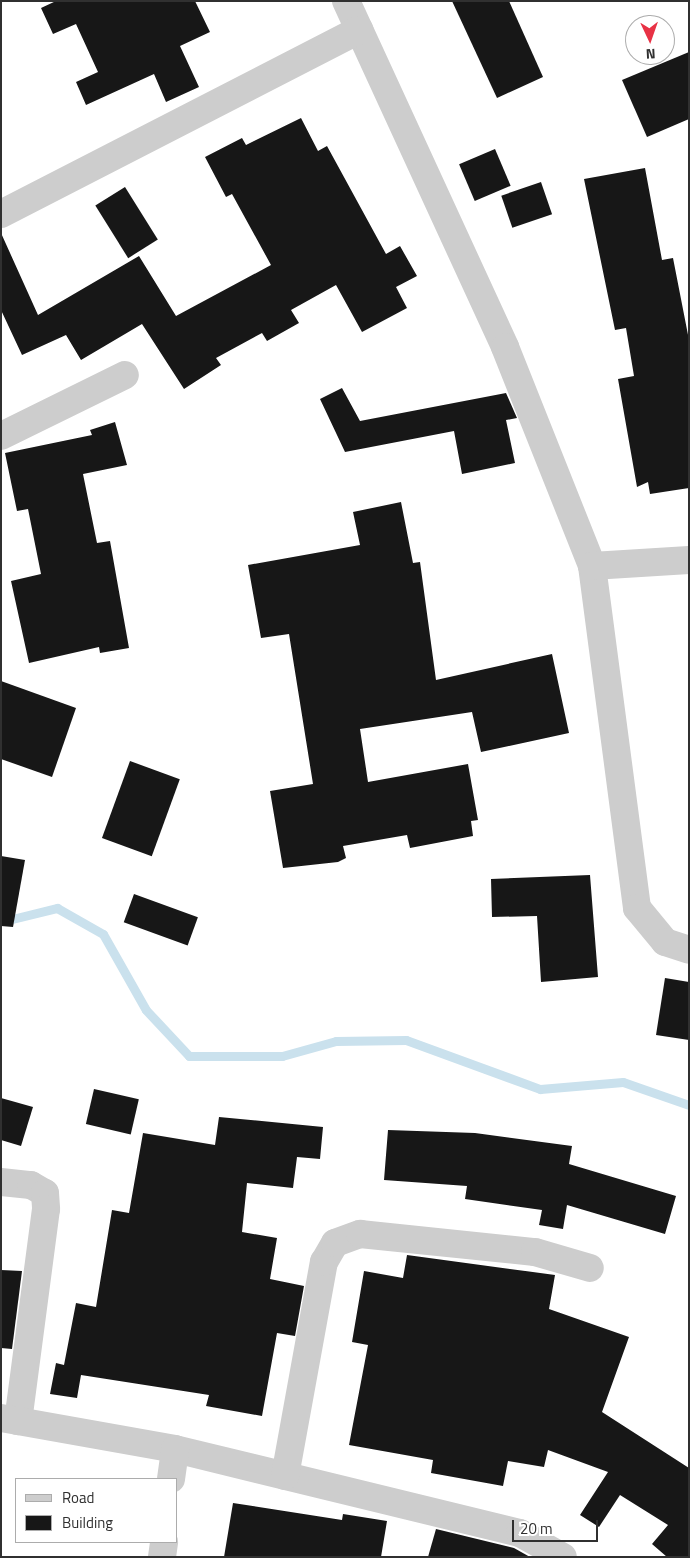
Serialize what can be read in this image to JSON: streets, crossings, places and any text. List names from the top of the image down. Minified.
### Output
{"legend":["Road","Building"],"scale_bar":"20 m","north":"bottom"}
